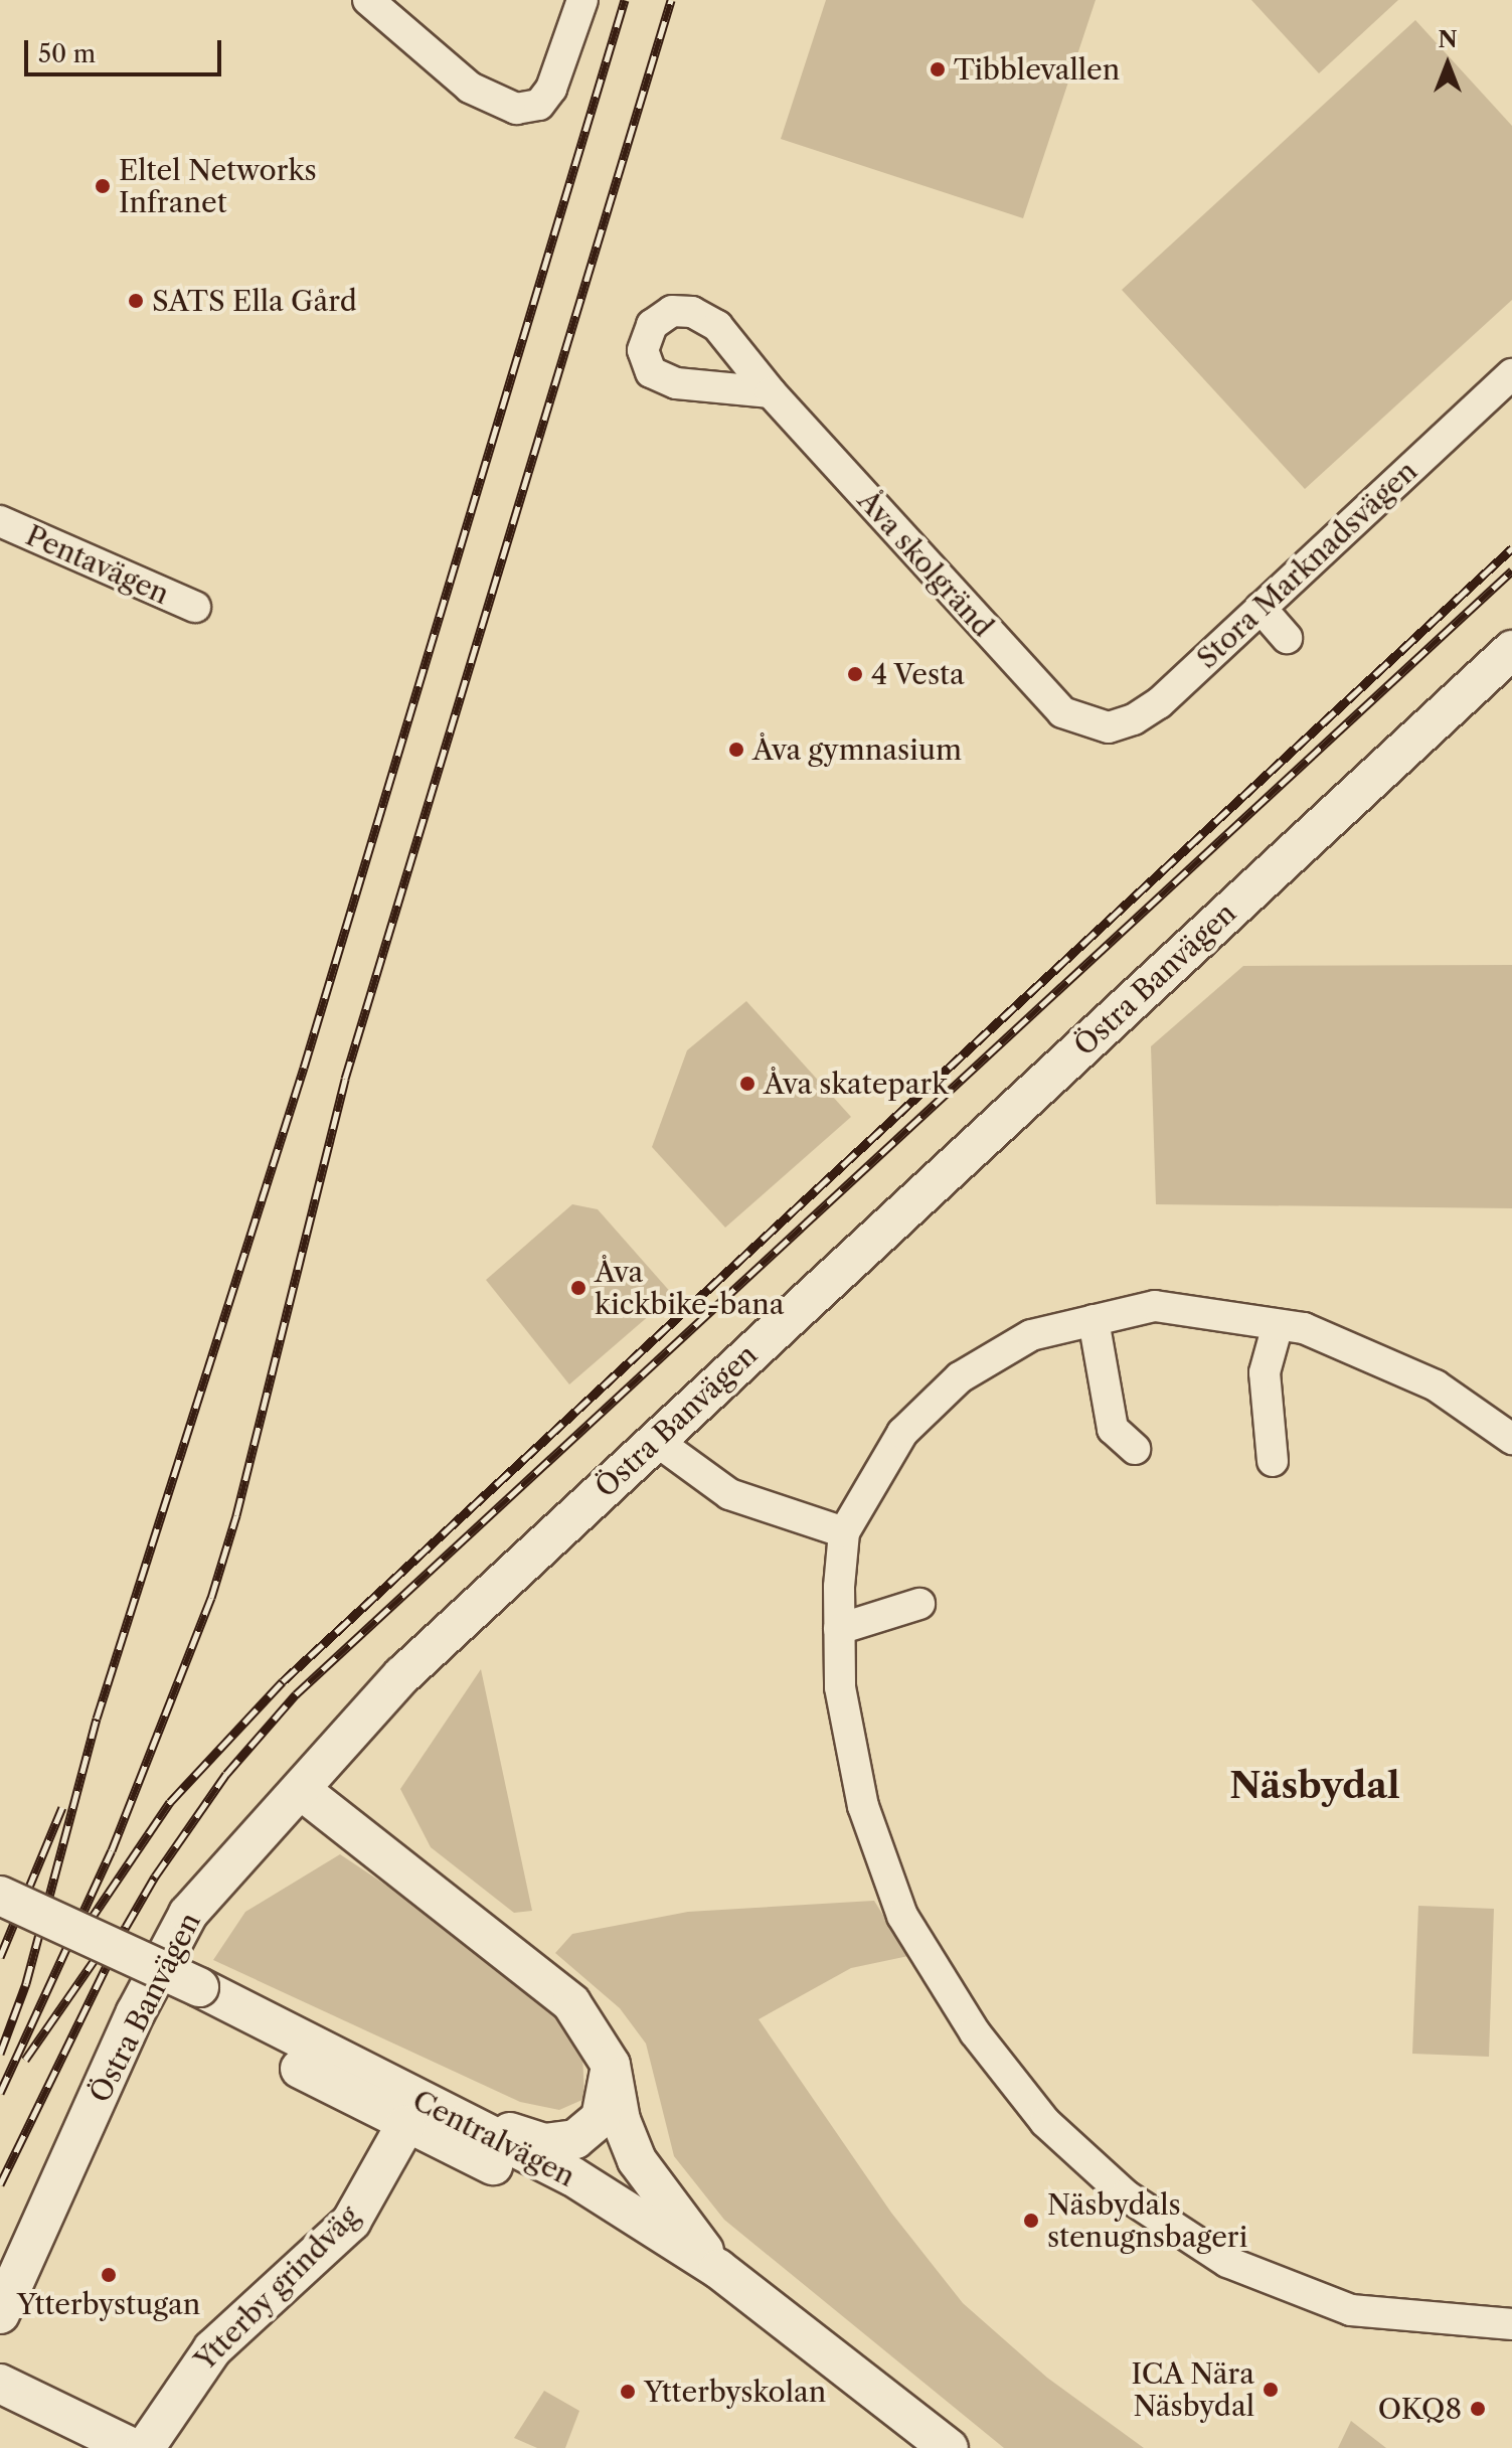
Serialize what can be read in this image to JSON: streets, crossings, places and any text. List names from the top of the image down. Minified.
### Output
{"streets":{"street":["Åva skolgränd","Pentavägen","Stora Marknadsvägen","Östra Banvägen","Centralvägen","Ytterby grindväg"]},"crossings":[["Åva skolgränd","Stora Marknadsvägen"],["Centralvägen","Ytterby grindväg"]],"districts":["Näsbydal"],"places":["Tibblevallen","Eltel Networks Infranet","SATS Ella Gård","4 Vesta","Åva gymnasium","Åva skatepark","Åva kickbike-bana","Näsbydals stenugnsbageri","Ytterbystugan","ICA Nära Näsbydal","Ytterbyskolan","OKQ8"],"scale_bar":"50 m","north":"top"}
